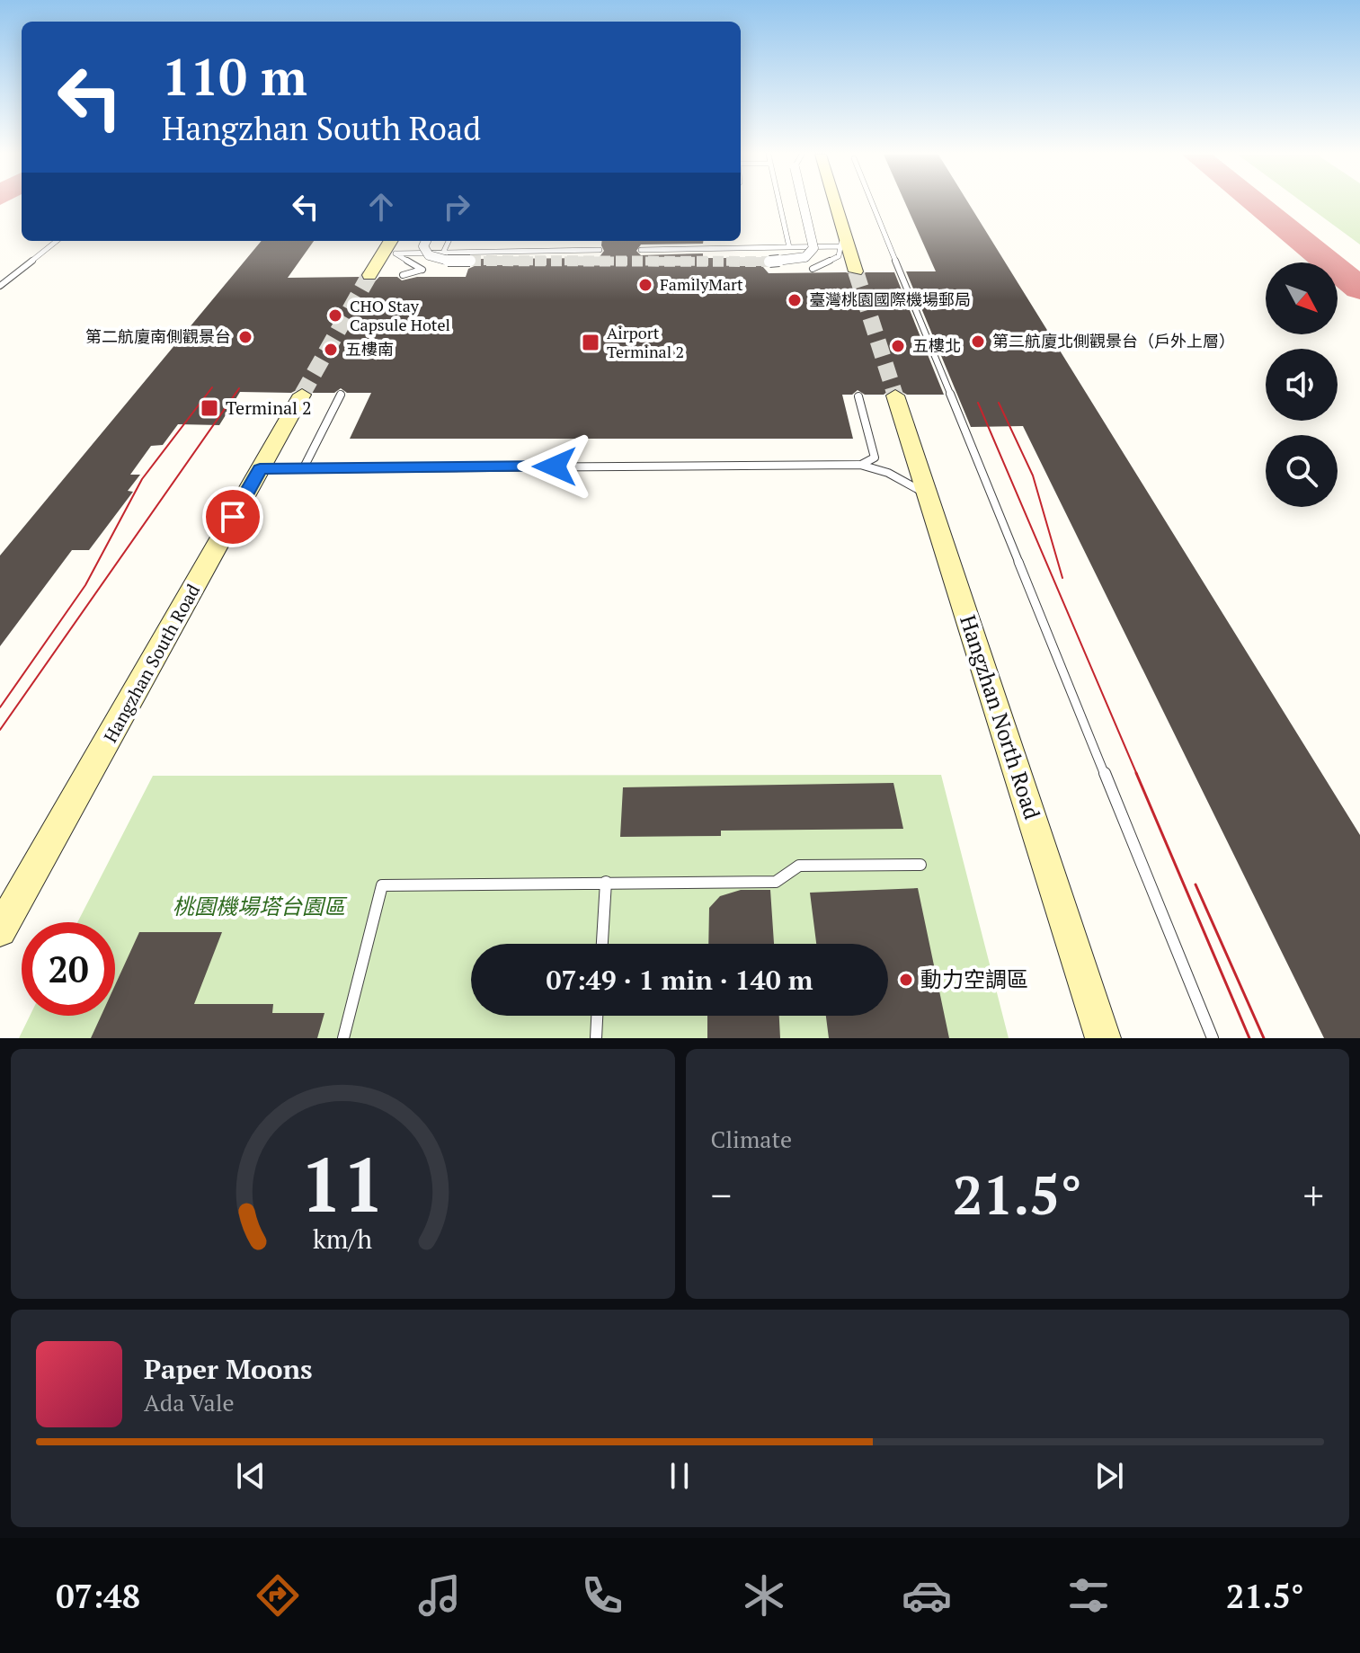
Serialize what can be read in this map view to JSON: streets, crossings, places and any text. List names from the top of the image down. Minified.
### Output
{"streets":{"street":["Hangzhan South Road","Hangzhan North Road"]},"parks":["桃園機場塔台園區"],"places":{"other":["FamilyMart","臺灣桃園國際機場郵局","CHO Stay Capsule Hotel","第二航廈南側觀景台","第二航廈北側觀景台（戶外上層）","五樓北","五樓南","動力空調區"],"transit":["Airport Terminal 2","Terminal 2"]},"north":"bottom right","page":{"turn":["110 m","Hangzhan South Road"],"limit":"20","trip":"07:49 · 1 min · 140 m","tile":"Climate","heat":["−","21.5°","+"],"song":["Paper Moons","Ada Vale"],"tabs":["07:48","21.5°"],"gauge":["11","km/h"]}}
